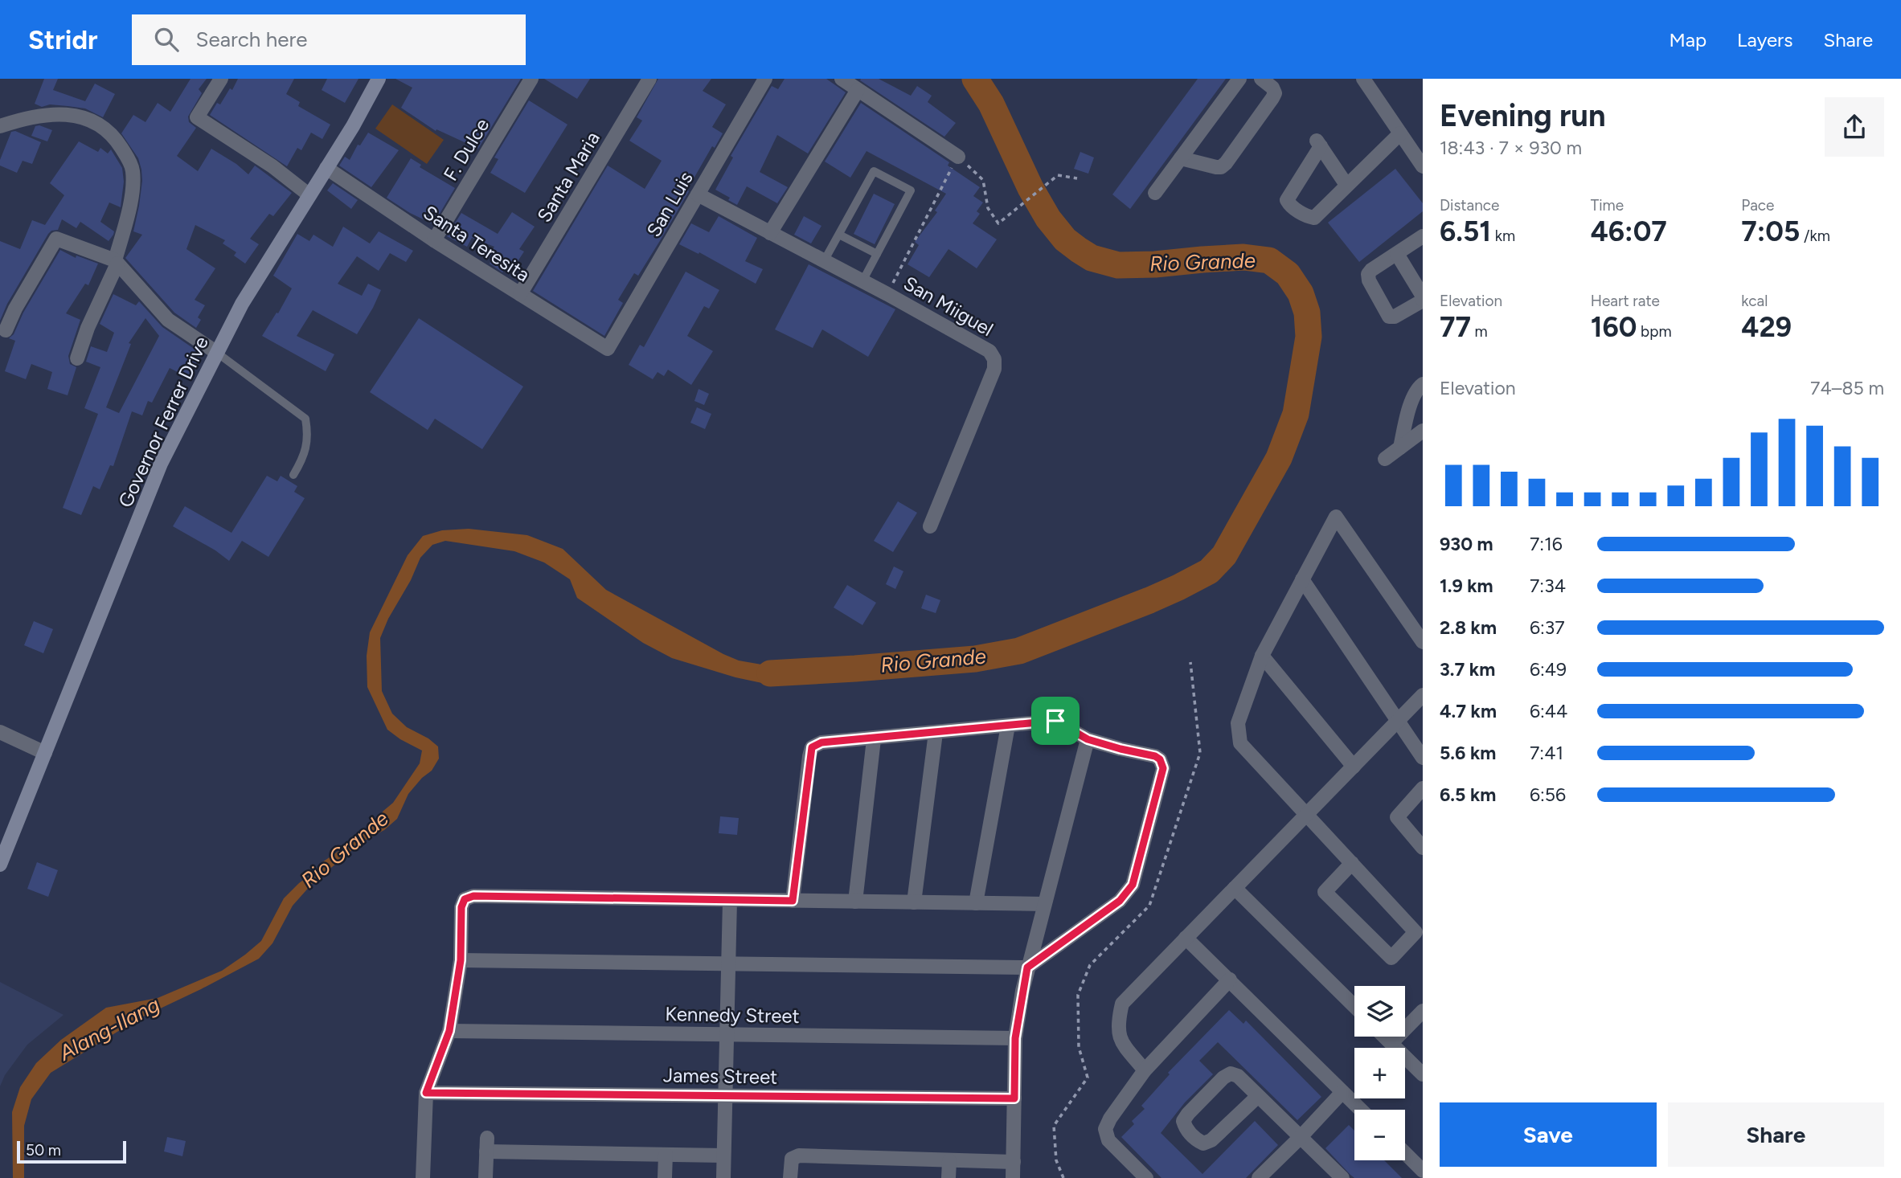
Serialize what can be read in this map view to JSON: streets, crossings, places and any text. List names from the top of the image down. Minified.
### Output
{"streets":{"main road":["Governor Ferrer Drive"],"street":["F. Dulce","Santa Maria","San Luis","Santa Teresita","San Miiguel","Kennedy Street","James Street"]},"crossings":[["F. Dulce","Santa Teresita"],["Santa Maria","Santa Teresita"],["San Luis","Santa Teresita"],["Santa Teresita","Governor Ferrer Drive"]],"water":["Rio Grande","Alang-Ilang"],"scale_bar":"50 m","page":{"header":"Stridr","search":"Search here","nav":["Map","Layers","Share"],"heading":["Evening run","18:43 · 7 × 930 m"],"stats":[["Distance","6.51 km"],["Time","46:07"],["Pace","7:05 /km"],["Elevation","77 m"],["Heart rate","160 bpm"],["kcal","429"]],"chart":["Elevation","74–85 m"],"list":[{"name":"930 m","note":"7:16"},{"name":"1.9 km","note":"7:34"},{"name":"2.8 km","note":"6:37"},{"name":"3.7 km","note":"6:49"},{"name":"4.7 km","note":"6:44"},{"name":"5.6 km","note":"7:41"},{"name":"6.5 km","note":"6:56"}],"map_buttons":["+","−"],"buttons":["Save","Share"],"scale":"50 m"}}
